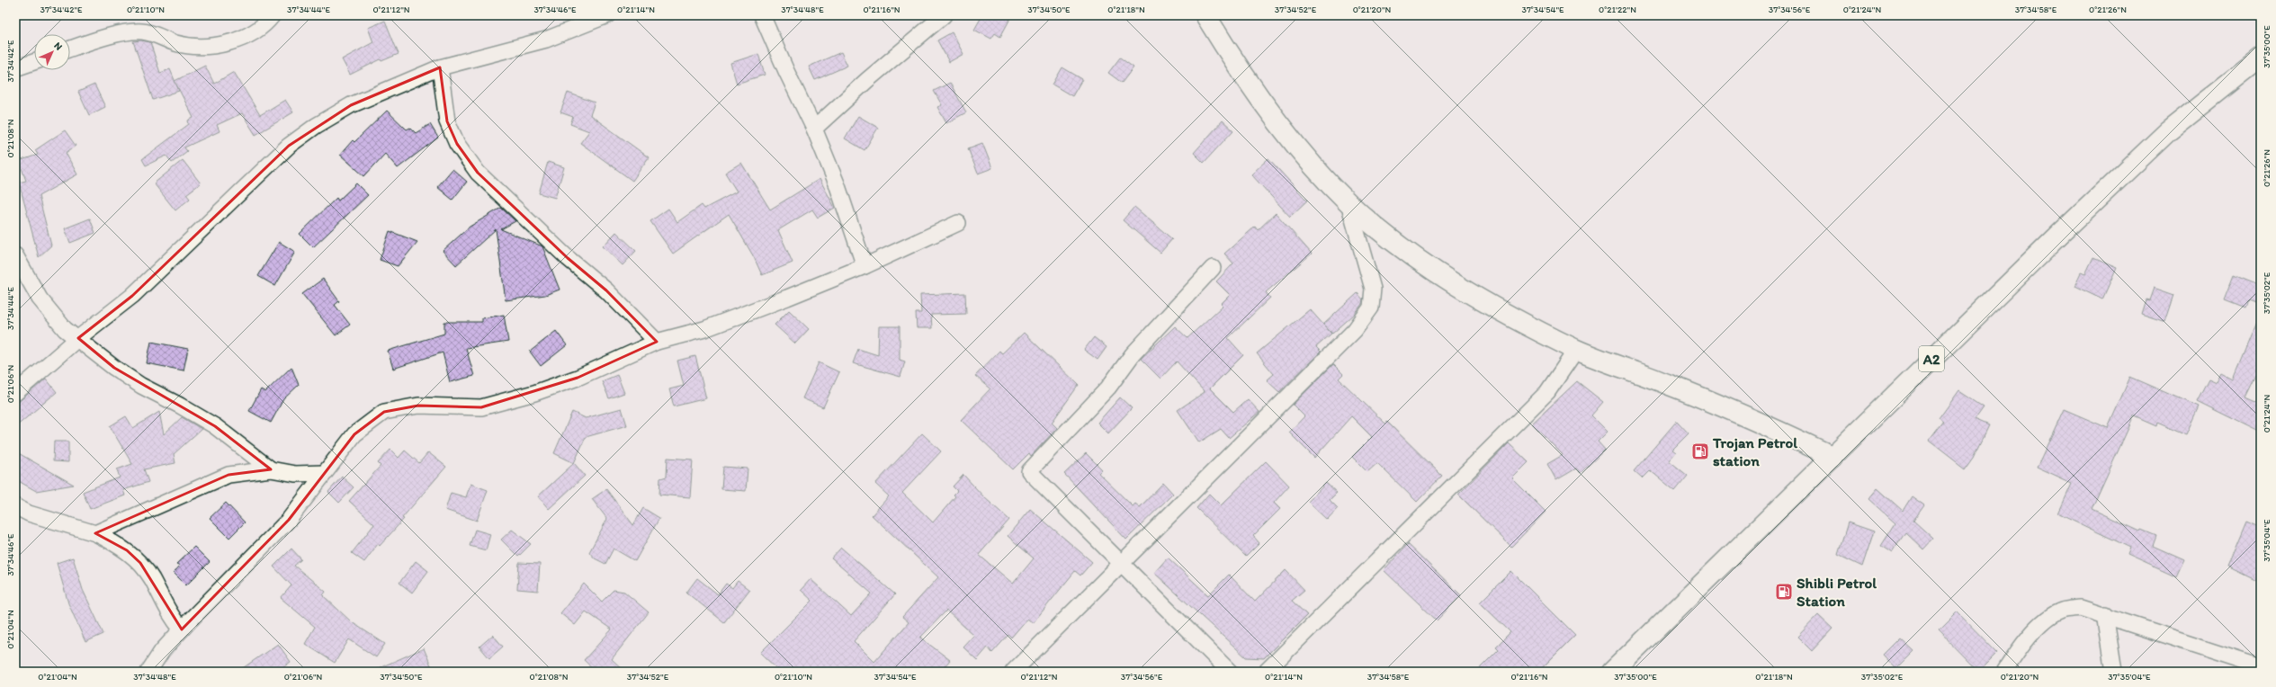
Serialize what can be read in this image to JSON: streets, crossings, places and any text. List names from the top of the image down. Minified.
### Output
{"streets":{"main road":["A2"]},"places":{"fuel station":["Trojan Petrol station","Shibli Petrol Station"]},"north":"top right","coordinates":["37°34'42\"E","0°21'10\"N","37°34'44\"E","0°21'12\"N","37°34'46\"E","0°21'14\"N","37°34'48\"E","0°21'16\"N","37°34'50\"E","0°21'18\"N","37°34'52\"E","0°21'20\"N","37°34'54\"E","0°21'22\"N","37°34'56\"E","0°21'24\"N","37°34'58\"E","0°21'26\"N","37°35'00\"E","0°21'08\"N","37°35'02\"E","0°21'06\"N","37°35'04\"E","0°21'04\"N"]}
